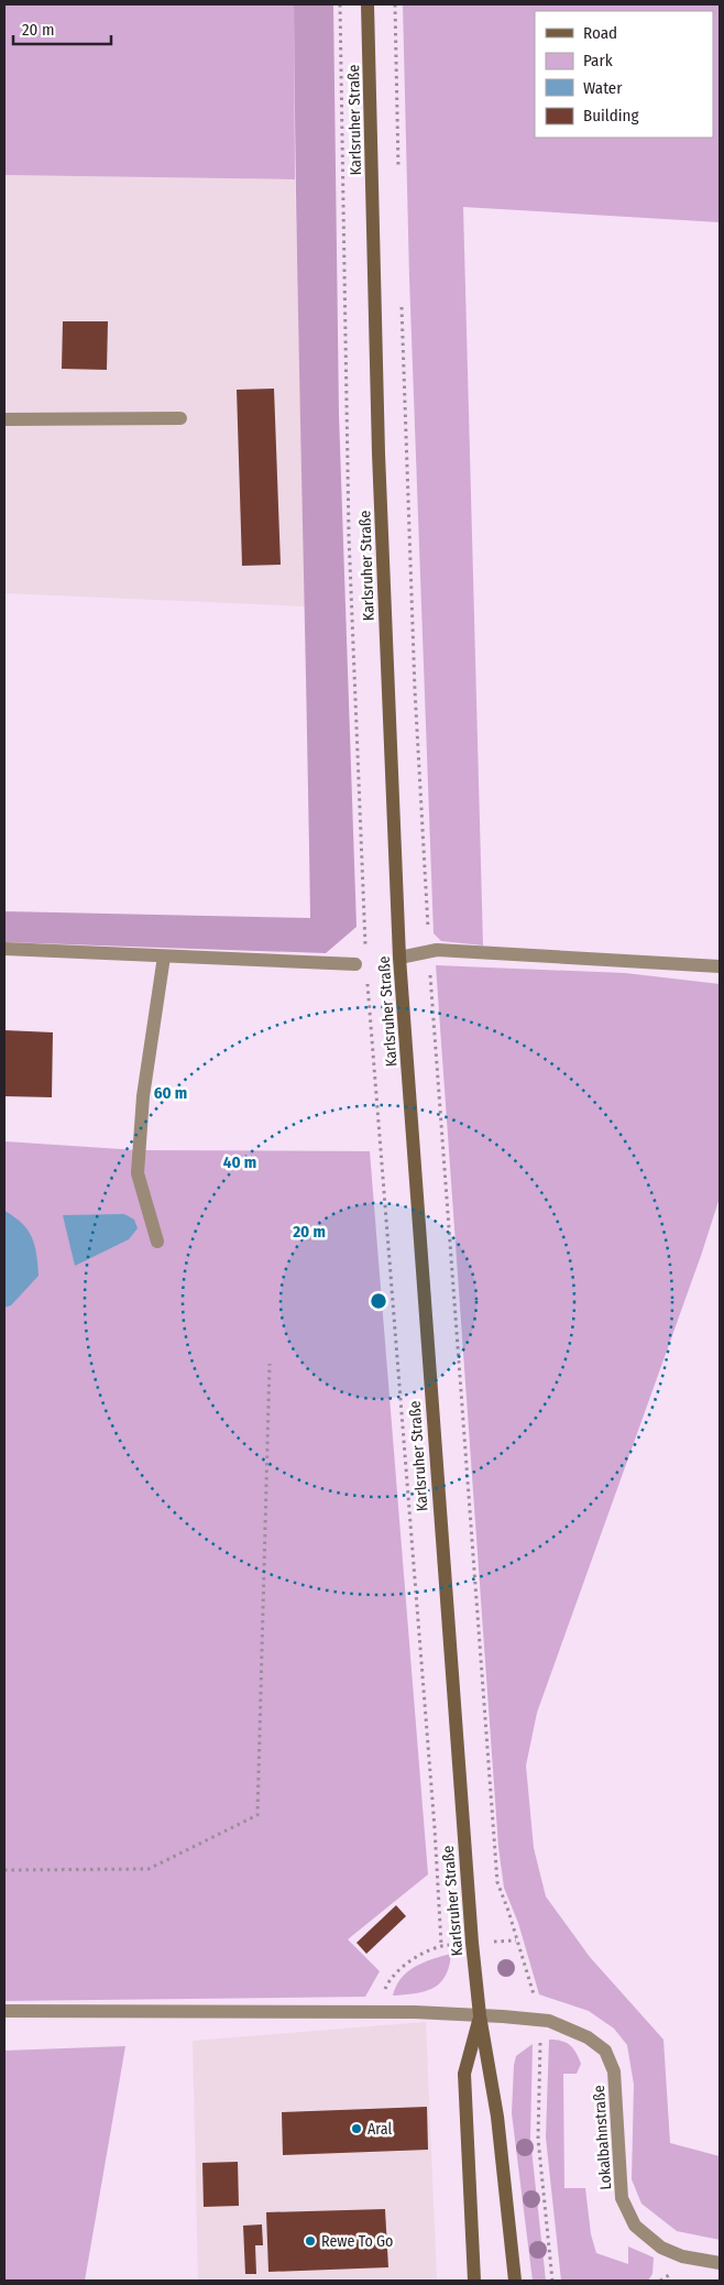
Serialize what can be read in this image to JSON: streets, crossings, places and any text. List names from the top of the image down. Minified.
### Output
{"streets":{"main road":["Karlsruher Straße"],"lane":["Lokalbahnstraße"]},"crossings":[["Karlsruher Straße","Lokalbahnstraße"]],"places":["Aral","Rewe To Go"],"legend":["Road","Park","Water","Building"],"scale_bar":"20 m","rings":["60 m","40 m","20 m"]}
